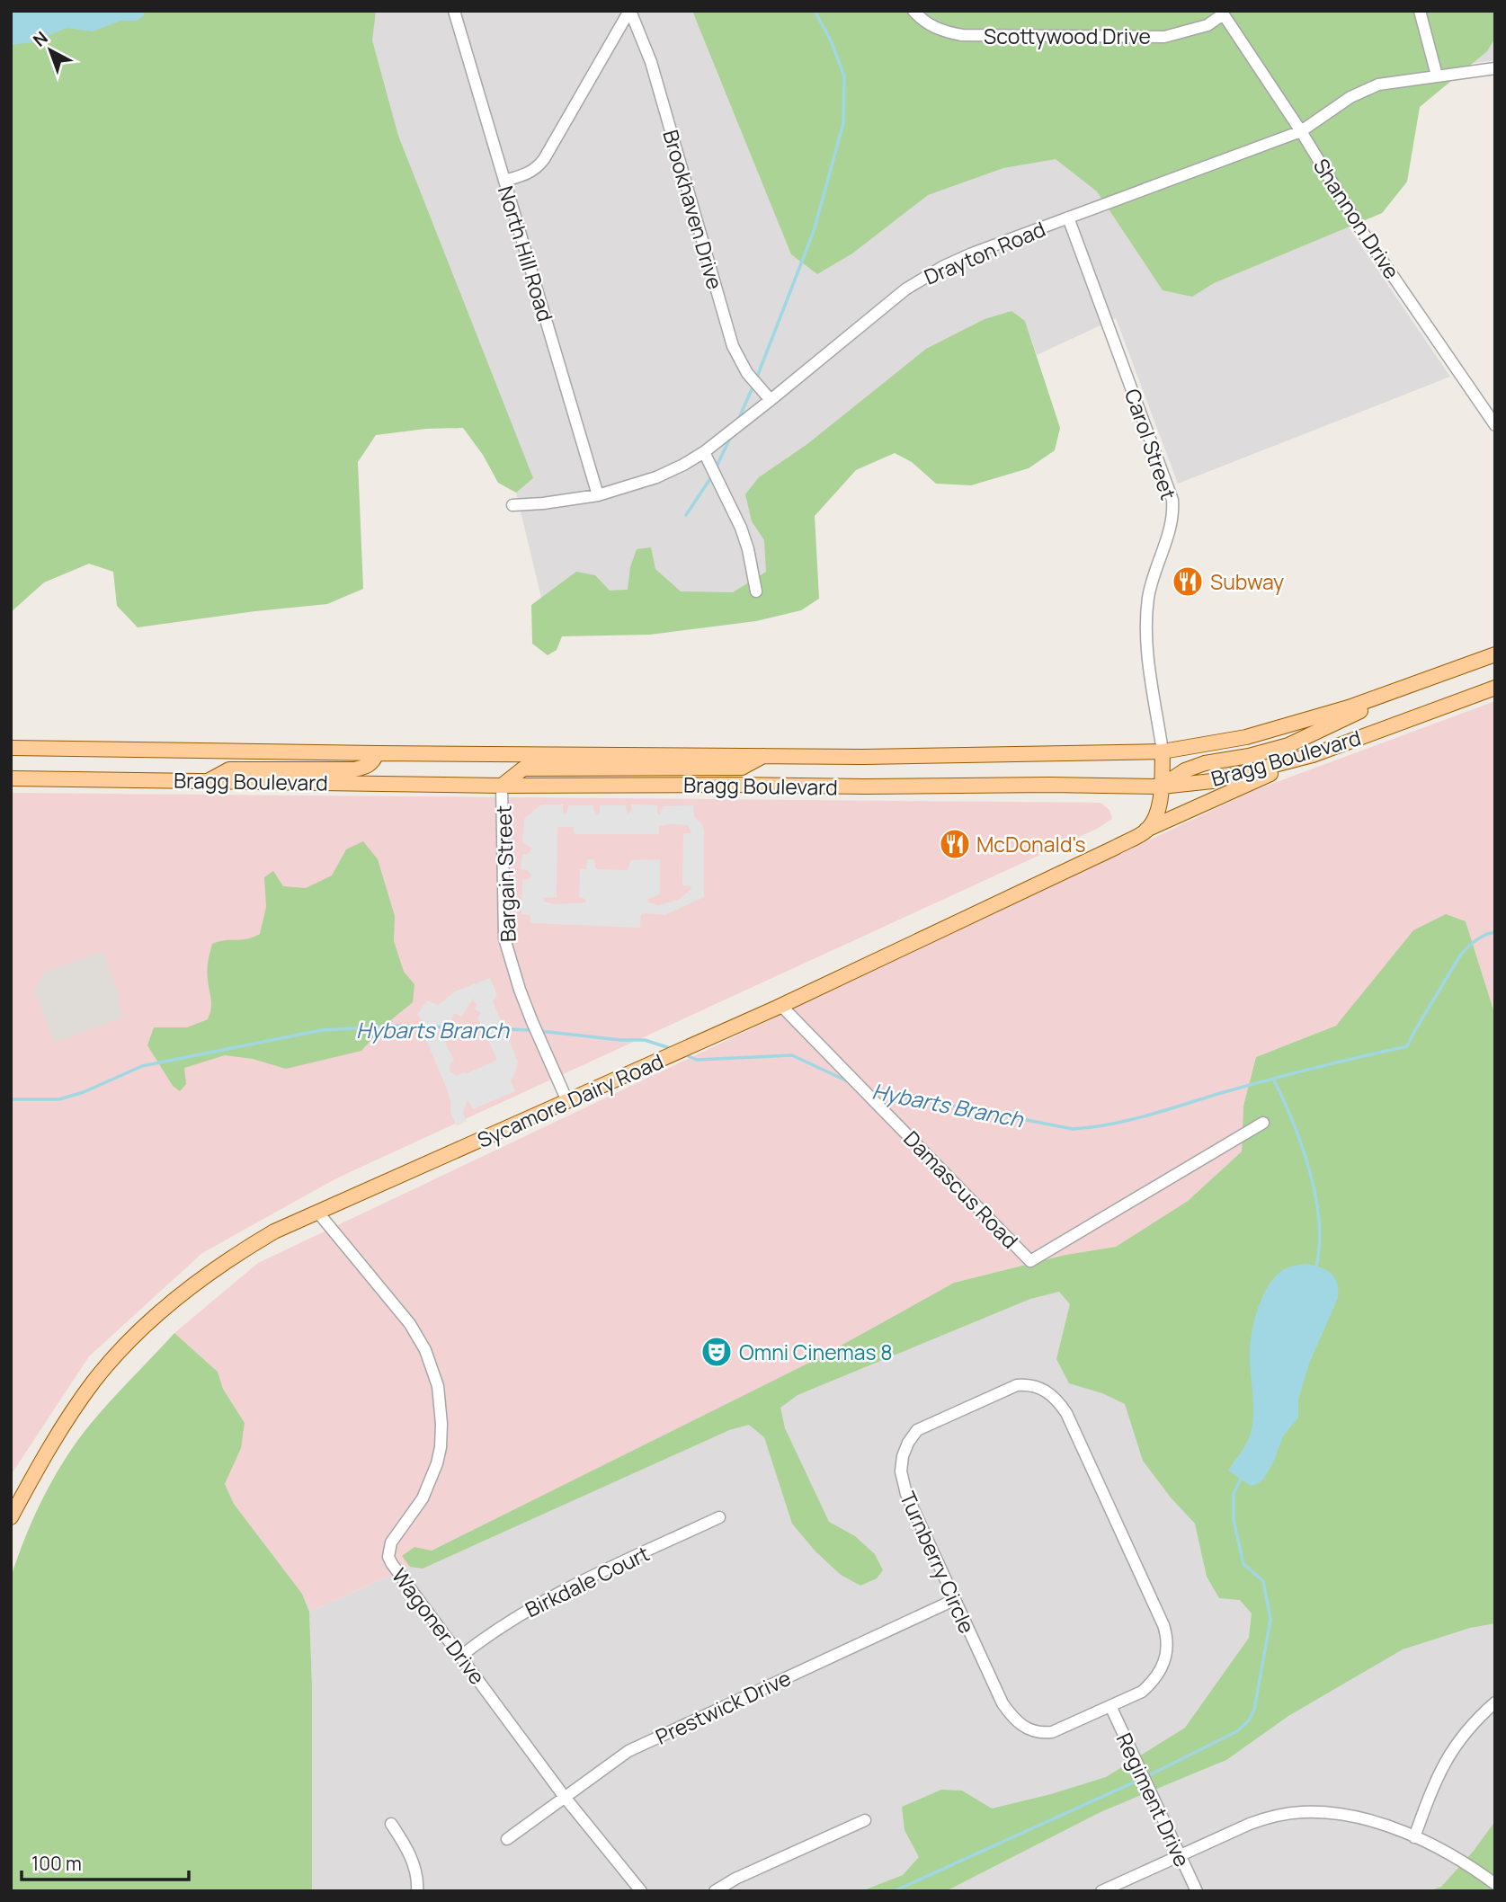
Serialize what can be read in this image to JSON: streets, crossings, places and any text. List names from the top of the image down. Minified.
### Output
{"streets":{"main road":["Bragg Boulevard","Sycamore Dairy Road"],"street":["Scottywood Drive","Brookhaven Drive","Shannon Drive","Drayton Road","North Hill Road","Carol Street","Bargain Street","Damascus Road","Turnberry Circle","Birkdale Court","Wagoner Drive","Prestwick Drive","Regiment Drive"]},"crossings":[["Scottywood Drive","Shannon Drive"],["Brookhaven Drive","Drayton Road"],["Shannon Drive","Drayton Road"],["Drayton Road","North Hill Road"],["Drayton Road","Carol Street"],["Carol Street","Bragg Boulevard"],["Bragg Boulevard","Bargain Street"],["Bragg Boulevard","Sycamore Dairy Road"],["Bargain Street","Sycamore Dairy Road"],["Sycamore Dairy Road","Damascus Road"],["Sycamore Dairy Road","Wagoner Drive"],["Turnberry Circle","Prestwick Drive"],["Turnberry Circle","Regiment Drive"],["Birkdale Court","Wagoner Drive"],["Wagoner Drive","Prestwick Drive"]],"water":["Hybarts Branch"],"places":{"restaurant":["Subway","McDonald's"],"theatre":["Omni Cinemas 8"]},"scale_bar":"100 m","north":"top left"}
